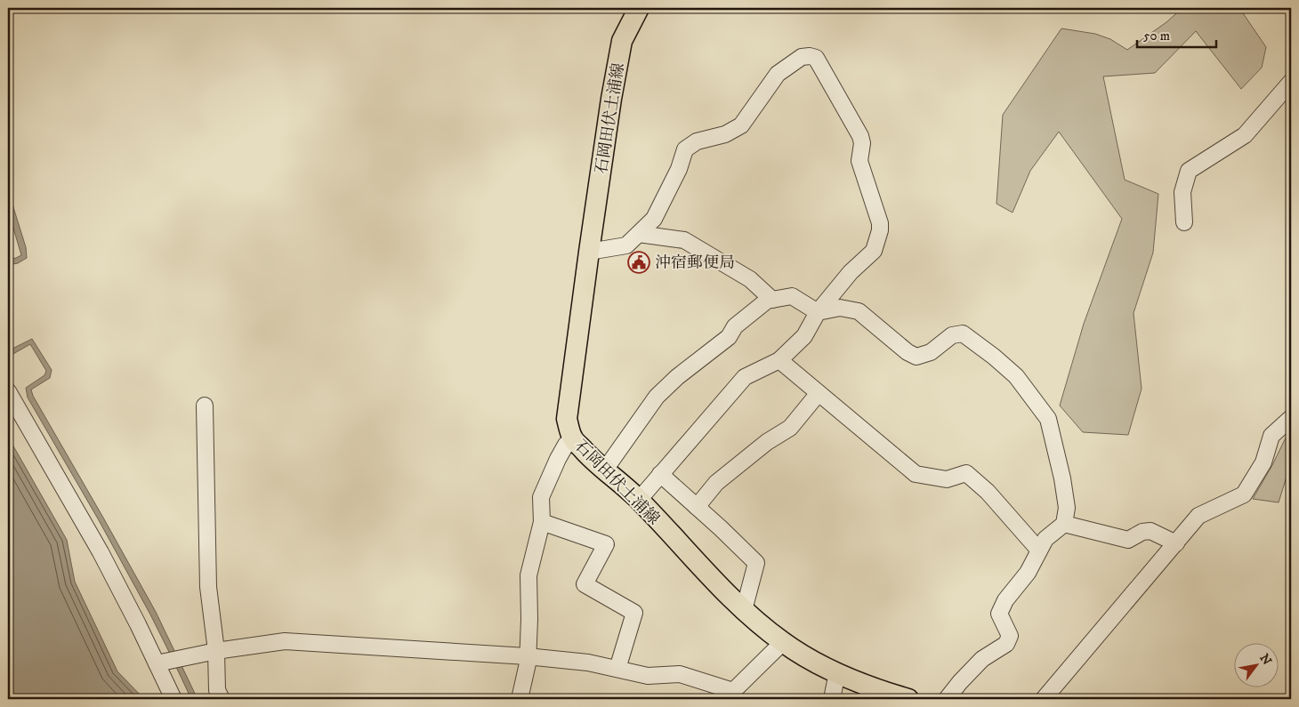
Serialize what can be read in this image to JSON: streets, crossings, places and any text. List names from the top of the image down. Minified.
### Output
{"streets":{"main road":["石岡田伏土浦線"]},"places":{"public building":["沖宿郵便局"]},"scale_bar":"50 m","north":"top right"}
